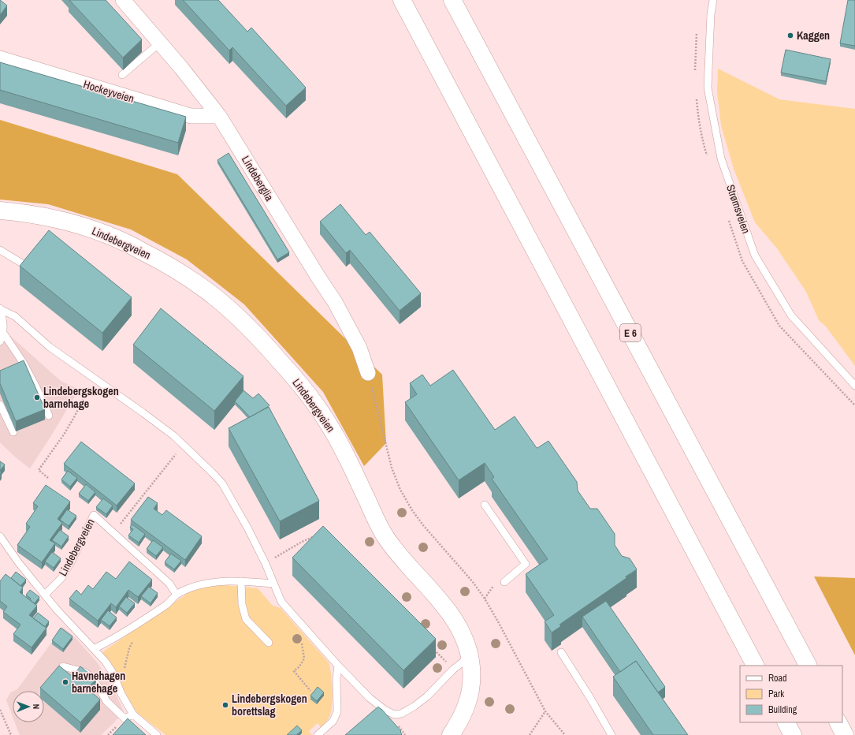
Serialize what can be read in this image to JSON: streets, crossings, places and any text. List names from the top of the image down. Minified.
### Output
{"streets":{"main road":["Lindebergveien","E 6"],"street":["Hockeyveien","Lindeberglia"],"lane":["Strømsveien"]},"crossings":[["Hockeyveien","Lindeberglia"]],"places":["Kaggen","Lindebergskogen barnehage","Havnehagen barnehage","Lindebergskogen borettslag"],"legend":["Road","Park","Building"],"north":"right"}
